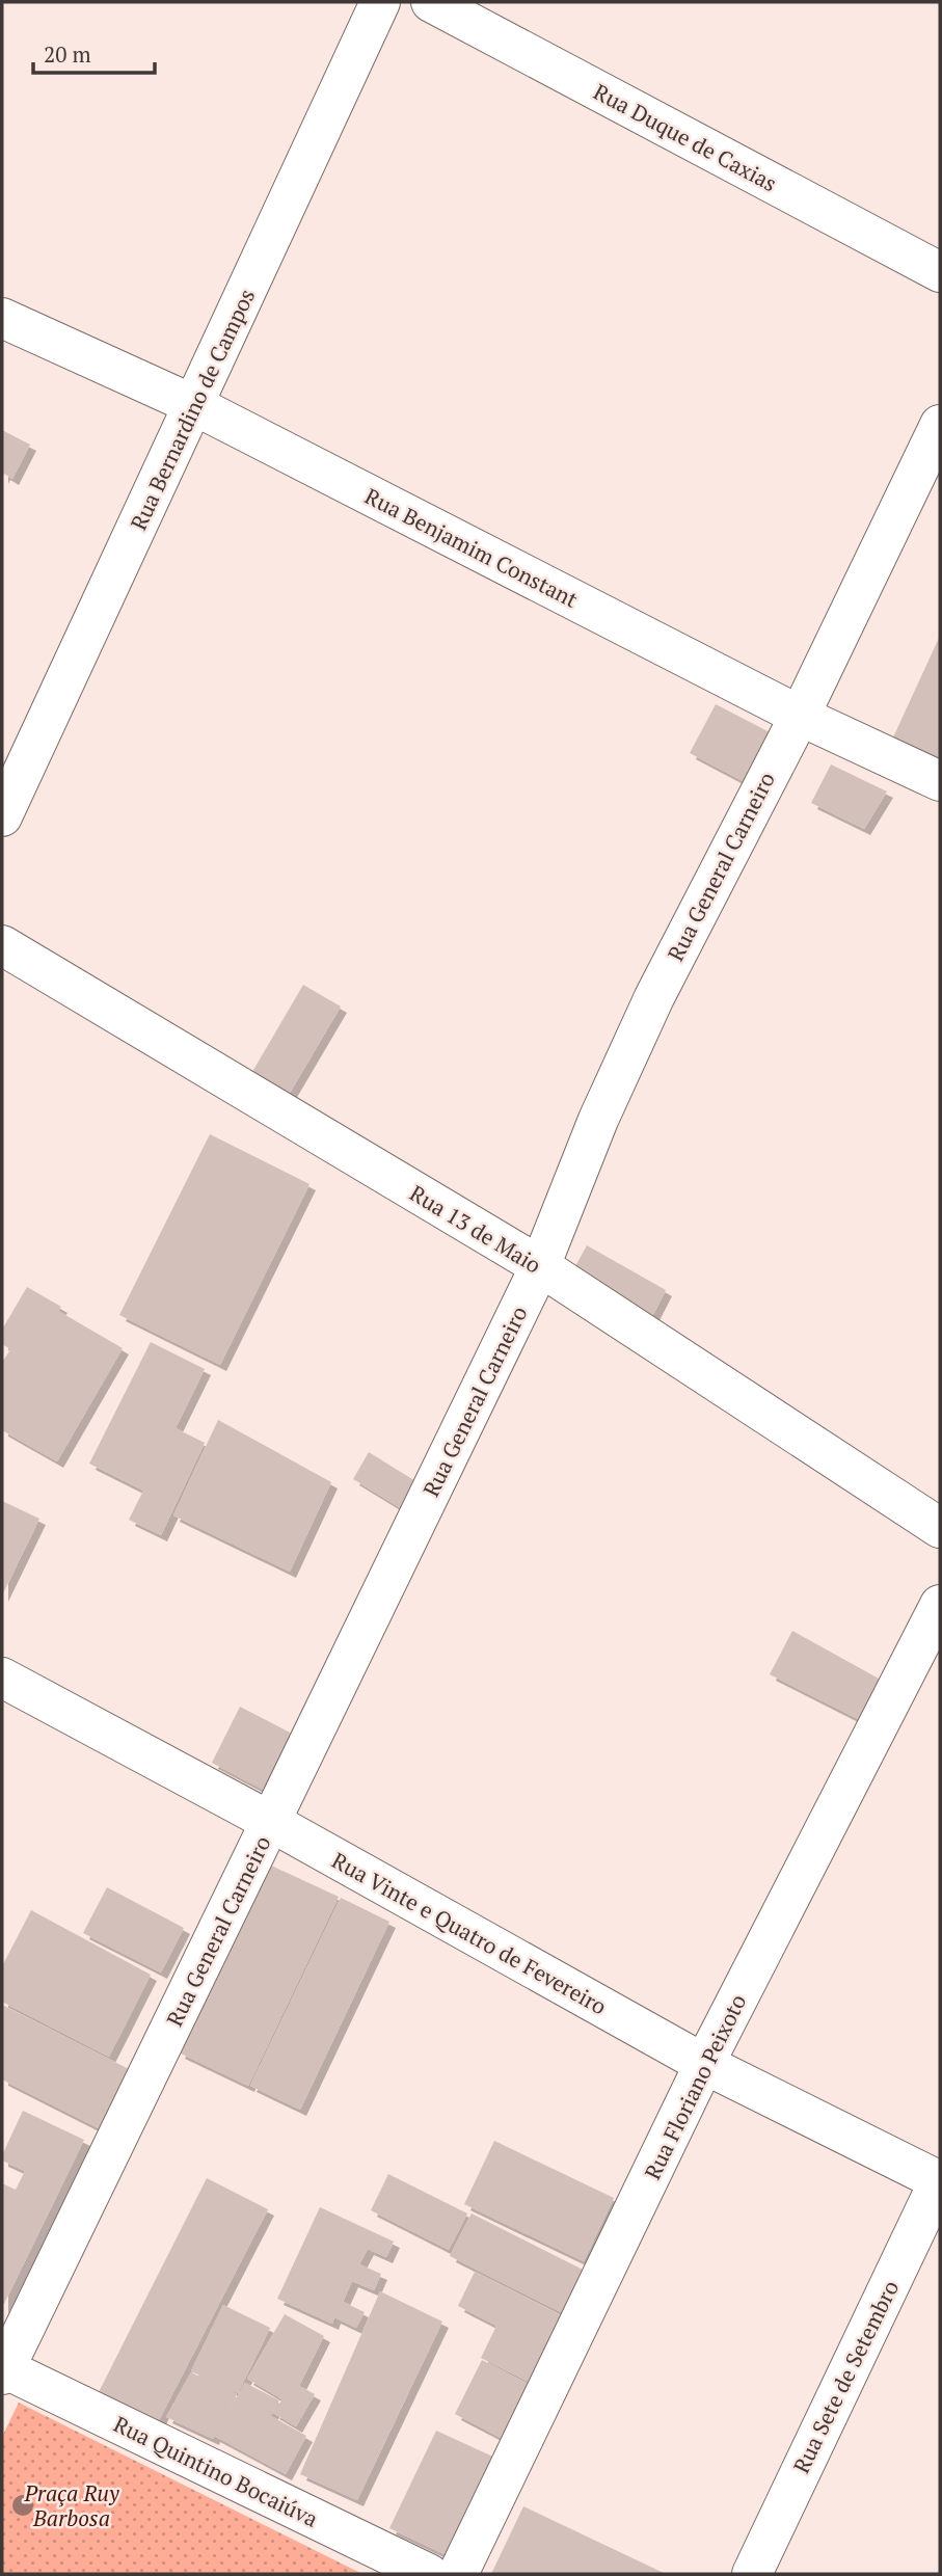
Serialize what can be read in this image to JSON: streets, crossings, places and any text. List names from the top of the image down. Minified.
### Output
{"streets":{"street":["Rua Duque de Caxias","Rua Bernardino de Campos","Rua Benjamim Constant","Rua General Carneiro","Rua 13 de Maio","Rua Vinte e Quatro de Fevereiro","Rua Floriano Peixoto","Rua Sete de Setembro","Rua Quintino Bocaiúva"]},"crossings":[["Rua Bernardino de Campos","Rua Benjamim Constant"],["Rua Benjamim Constant","Rua General Carneiro"],["Rua General Carneiro","Rua 13 de Maio"],["Rua General Carneiro","Rua Vinte e Quatro de Fevereiro"],["Rua General Carneiro","Rua Quintino Bocaiúva"],["Rua Vinte e Quatro de Fevereiro","Rua Floriano Peixoto"],["Rua Vinte e Quatro de Fevereiro","Rua Sete de Setembro"]],"parks":["Praça Ruy Barbosa"],"scale_bar":"20 m"}
